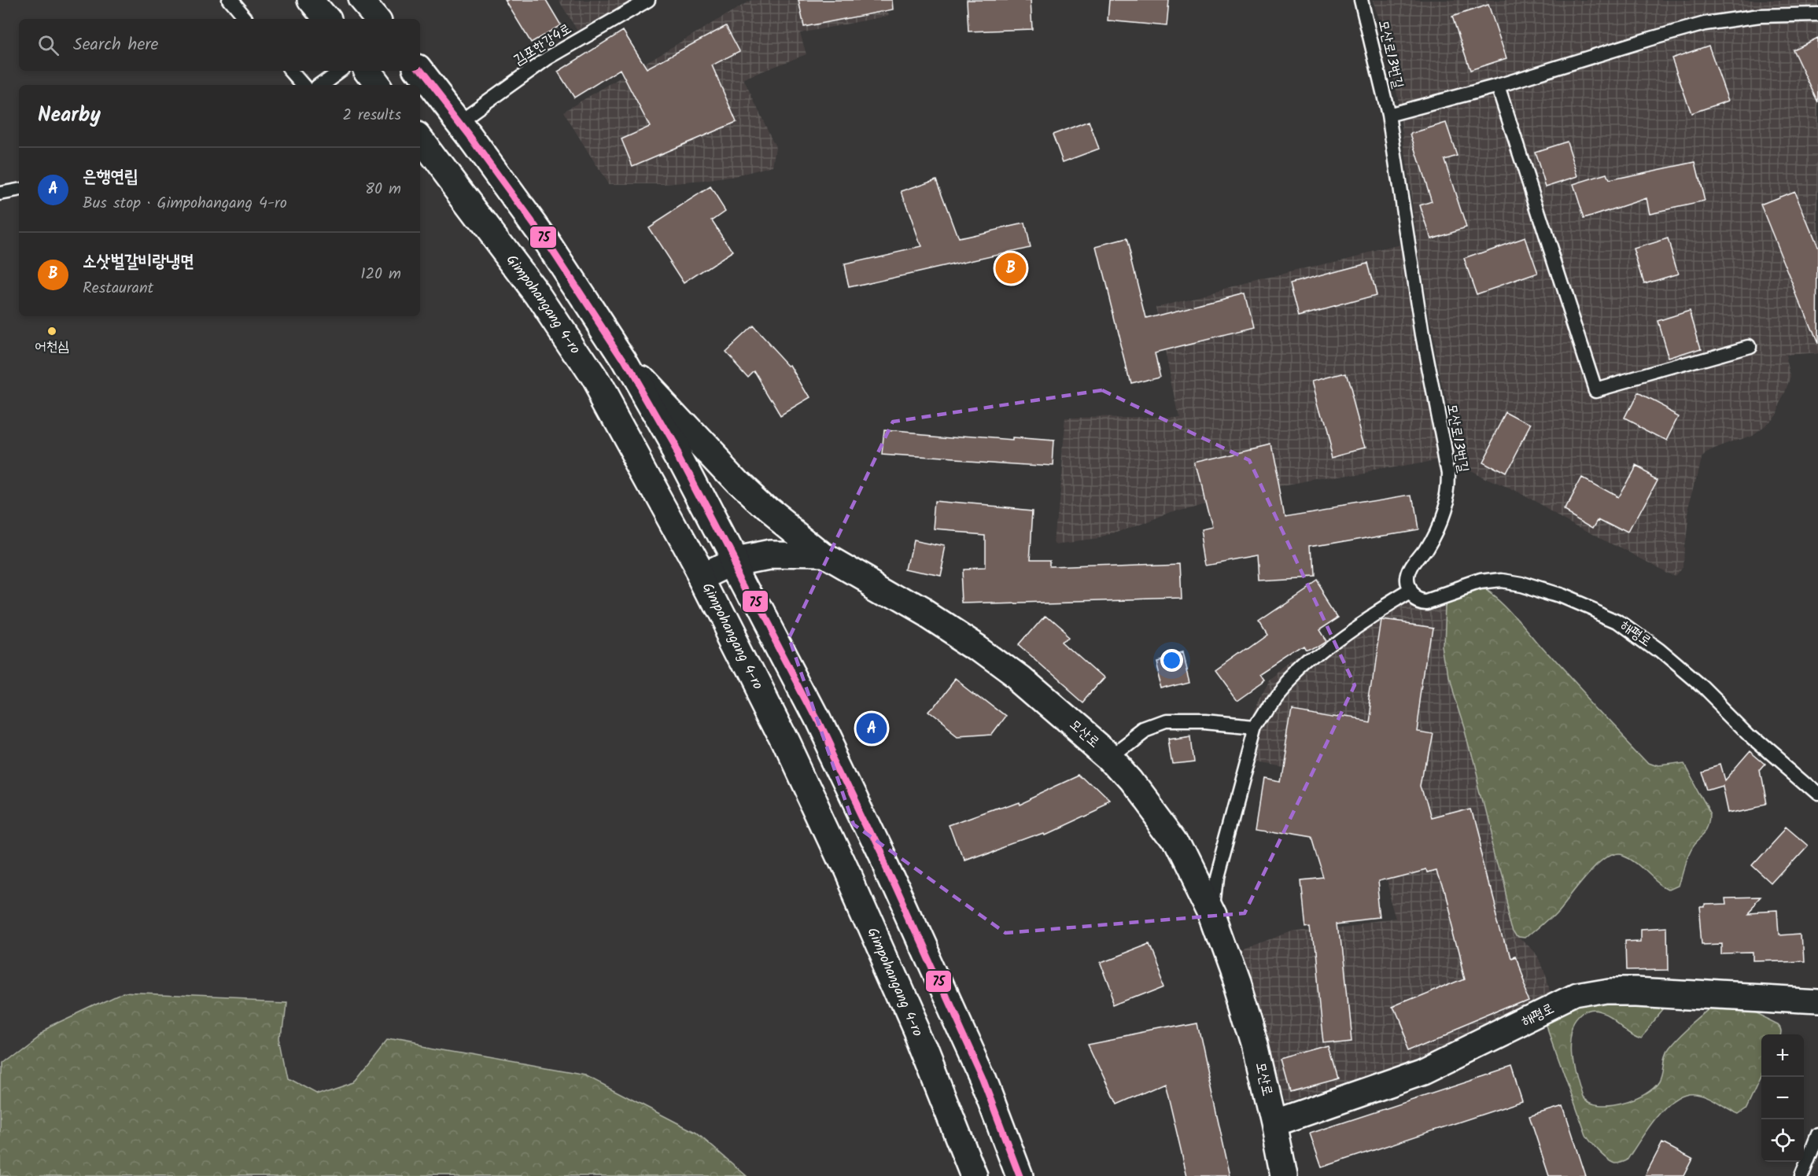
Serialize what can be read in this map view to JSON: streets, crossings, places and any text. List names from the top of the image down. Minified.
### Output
{"streets":{"street":["Gimpohangang 4-ro","해평로","모산로"],"lane":["김포한강4로","모산로13번길"]},"crossings":[["모산로13번길","해평로"],["Gimpohangang 4-ro","모산로"],["해평로","모산로"]],"places":["어천심"],"lines":["transit line 75"],"page":{"search":"Search here","heading":["Nearby","2 results"],"list":[{"mark":"A","name":"은행연립","note":"Bus stop · Gimpohangang 4-ro","value":"80 m"},{"mark":"B","name":"소삿벌갈비랑냉면","note":"Restaurant","value":"120 m"}],"pins":["B","A"],"map_buttons":["+","−"]}}
